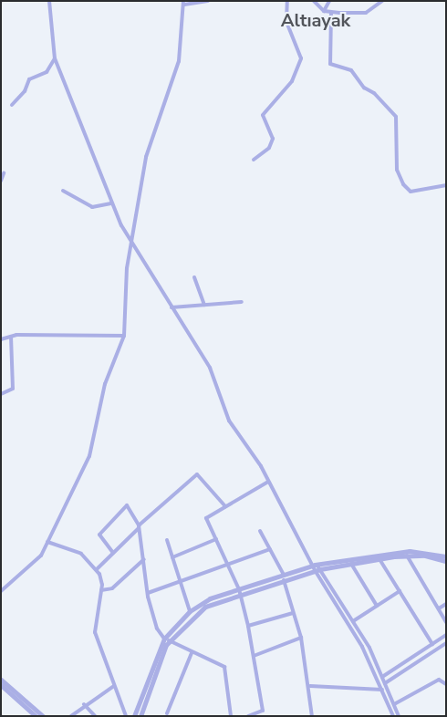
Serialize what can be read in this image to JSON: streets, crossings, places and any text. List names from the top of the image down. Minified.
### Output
{"districts":["Altıayak"]}
